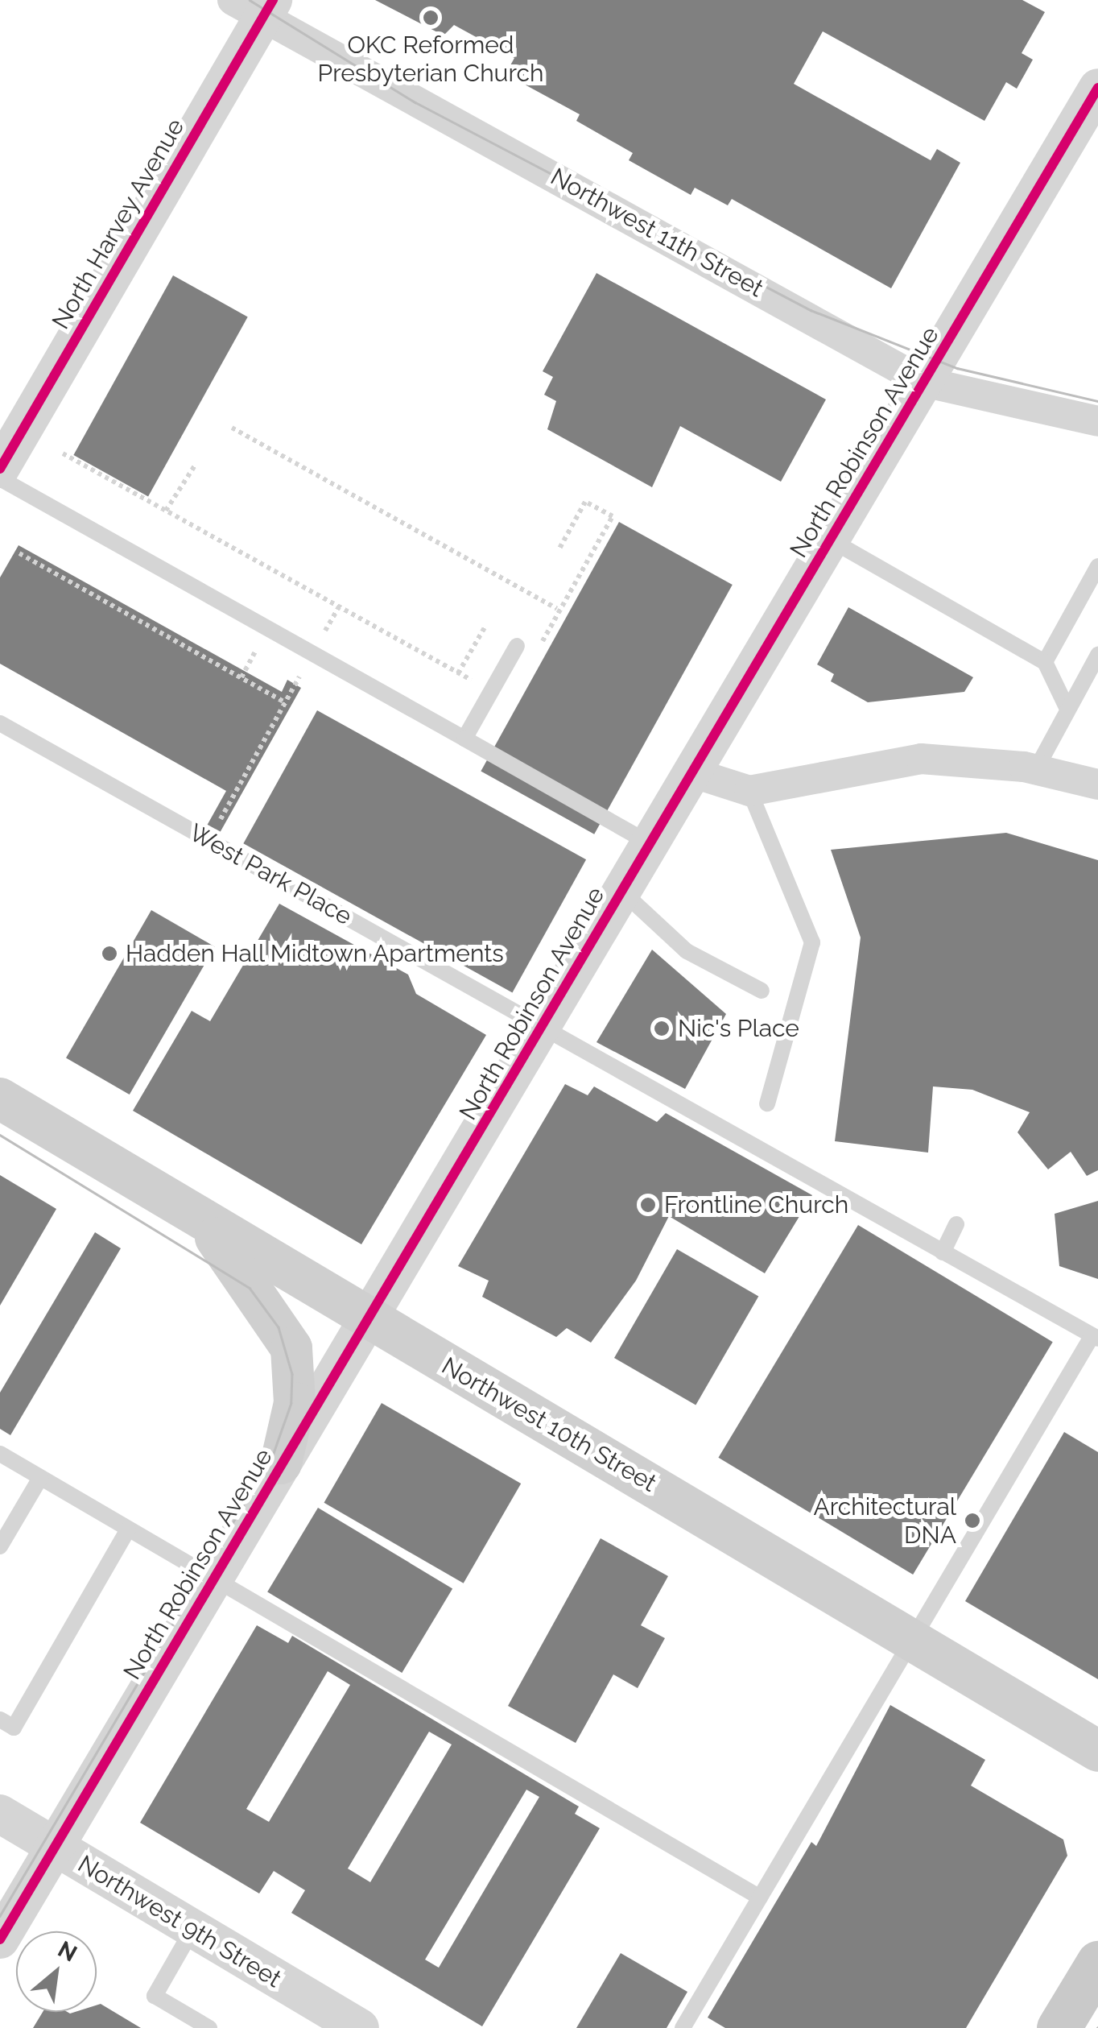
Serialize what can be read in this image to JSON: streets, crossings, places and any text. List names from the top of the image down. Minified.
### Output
{"streets":{"main road":["Northwest 10th Street"],"street":["North Harvey Avenue","Northwest 11th Street","North Robinson Avenue","Northwest 9th Street"],"lane":["West Park Place"]},"crossings":[["North Harvey Avenue","Northwest 11th Street"],["Northwest 11th Street","North Robinson Avenue"],["North Robinson Avenue","West Park Place"],["North Robinson Avenue","Northwest 10th Street"],["North Robinson Avenue","Northwest 9th Street"]],"places":["OKC Reformed Presbyterian Church","Hadden Hall Midtown Apartments","Nic's Place","Frontline Church","Architectural DNA"],"north":"top right"}
